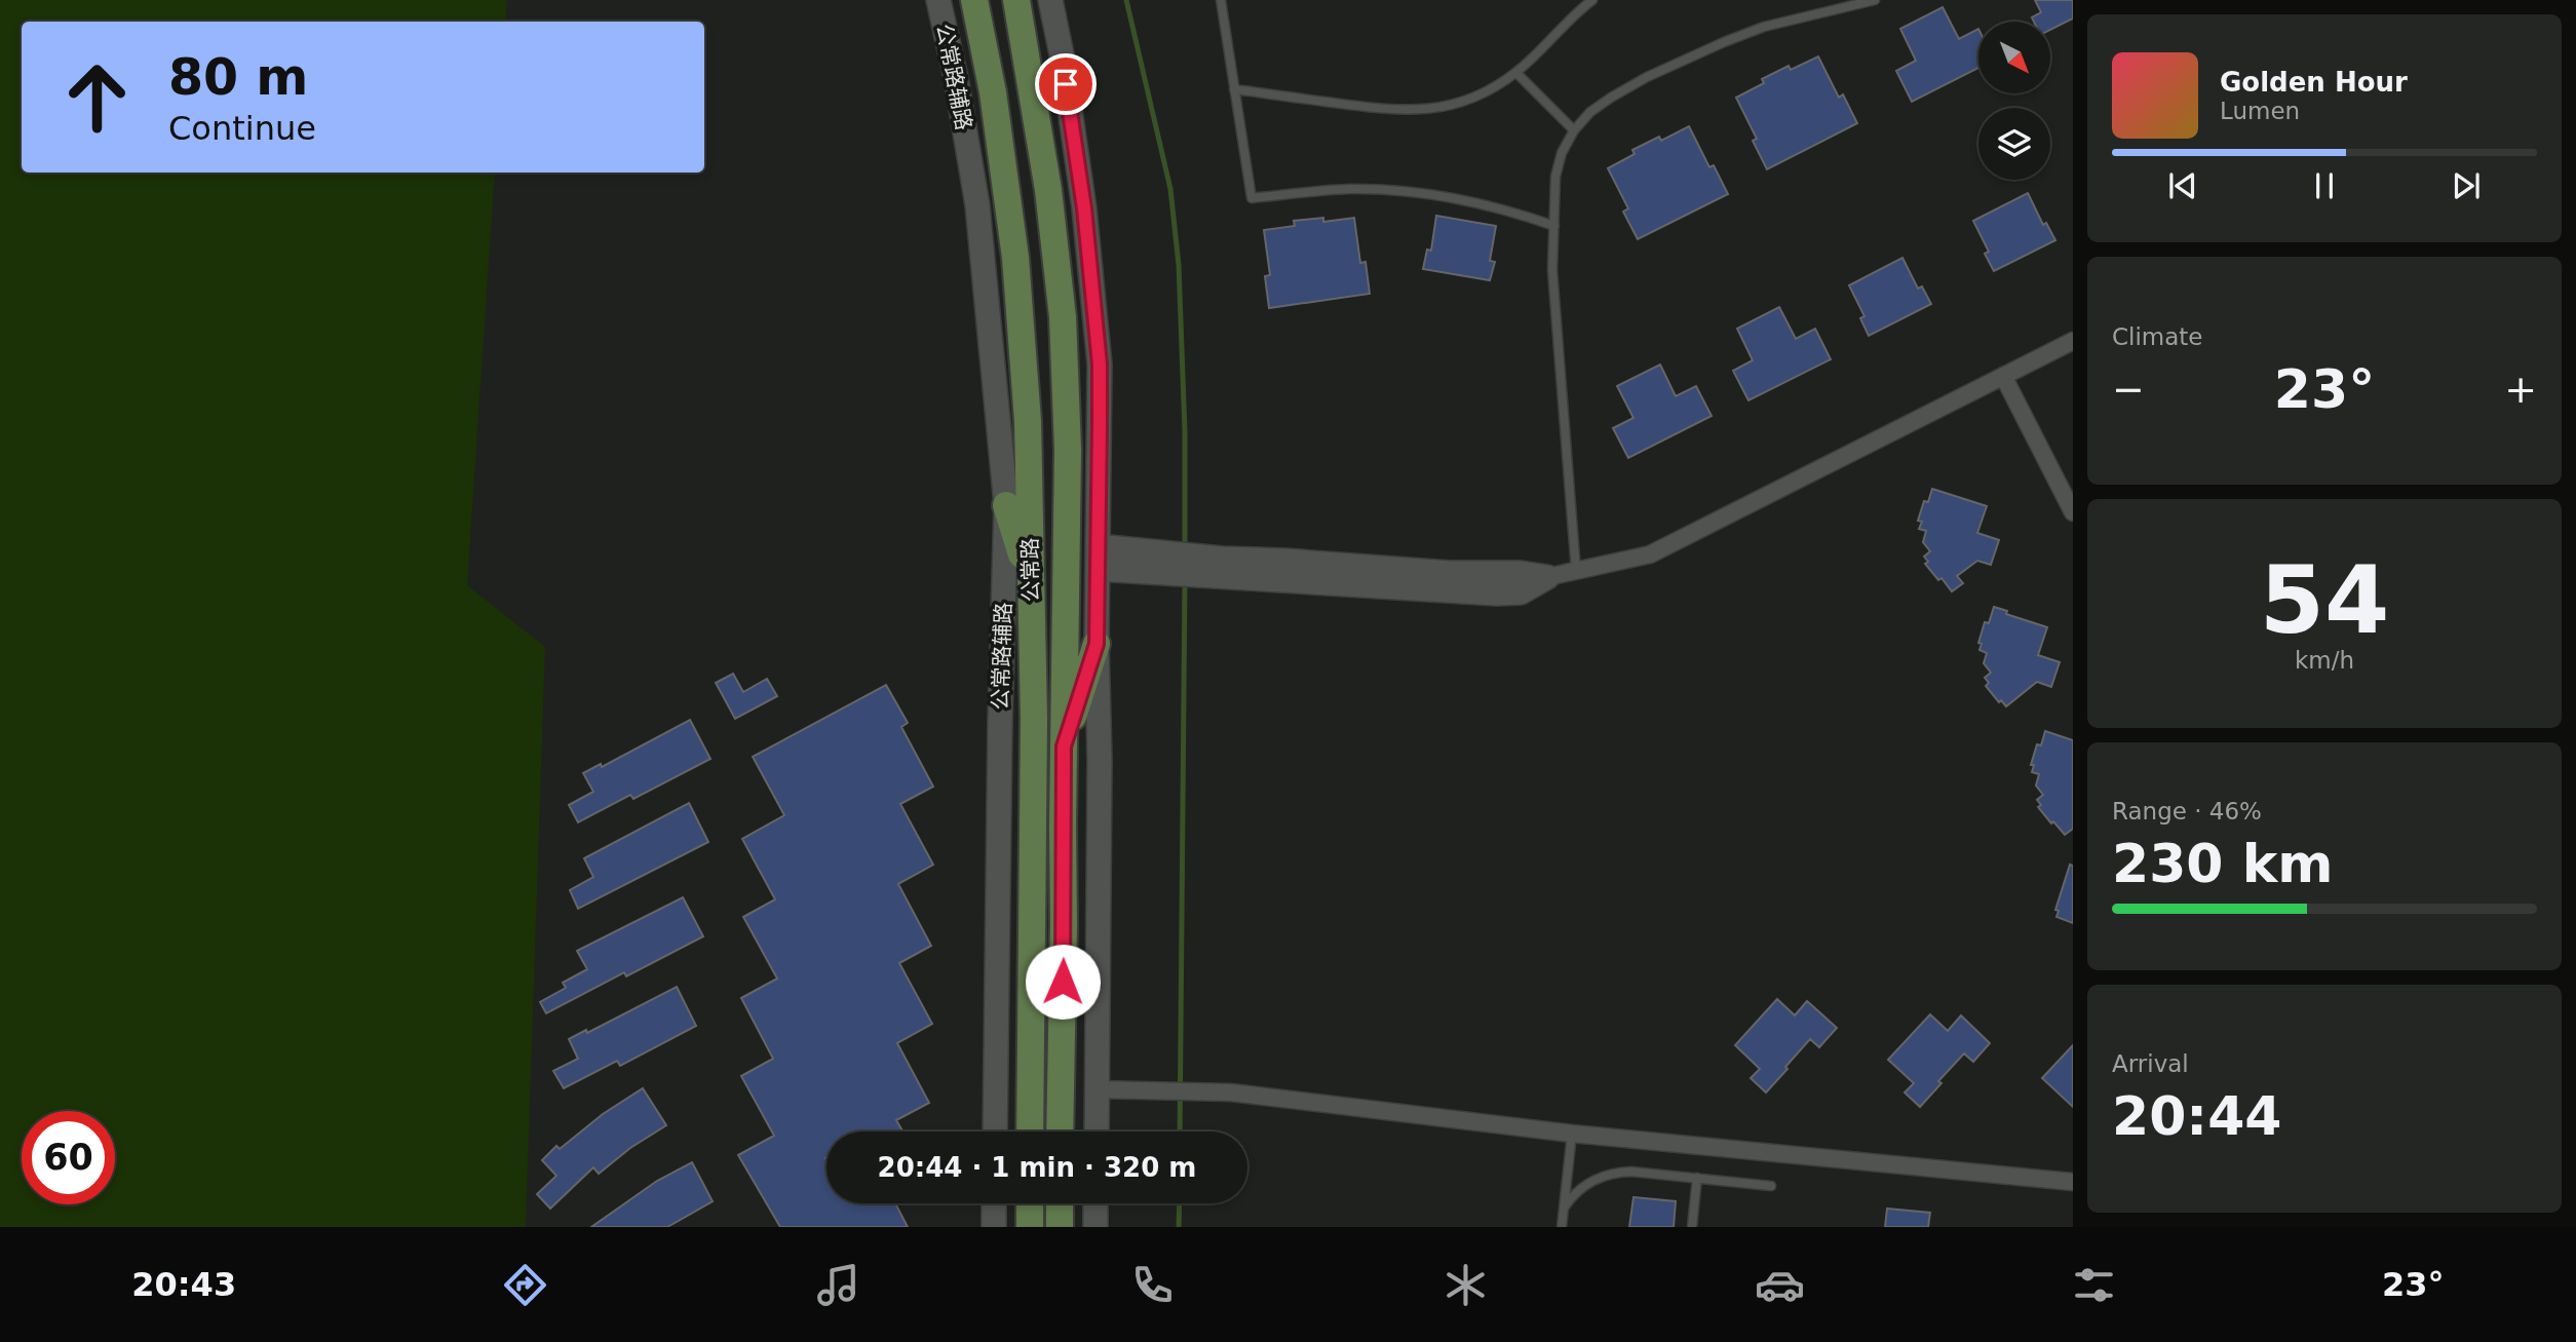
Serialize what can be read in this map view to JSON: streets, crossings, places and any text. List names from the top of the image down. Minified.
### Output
{"streets":{"main road":["公常路辅路","公常路"]},"north":"bottom right","page":{"turn":["80 m","Continue"],"song":["Golden Hour","Lumen"],"tile":["Climate",["54","km/h"],["Range · 46%","230 km"],["Arrival","20:44"]],"heat":["−","23°","+"],"limit":"60","trip":"20:44 · 1 min · 320 m","tabs":["20:43","23°"]}}
